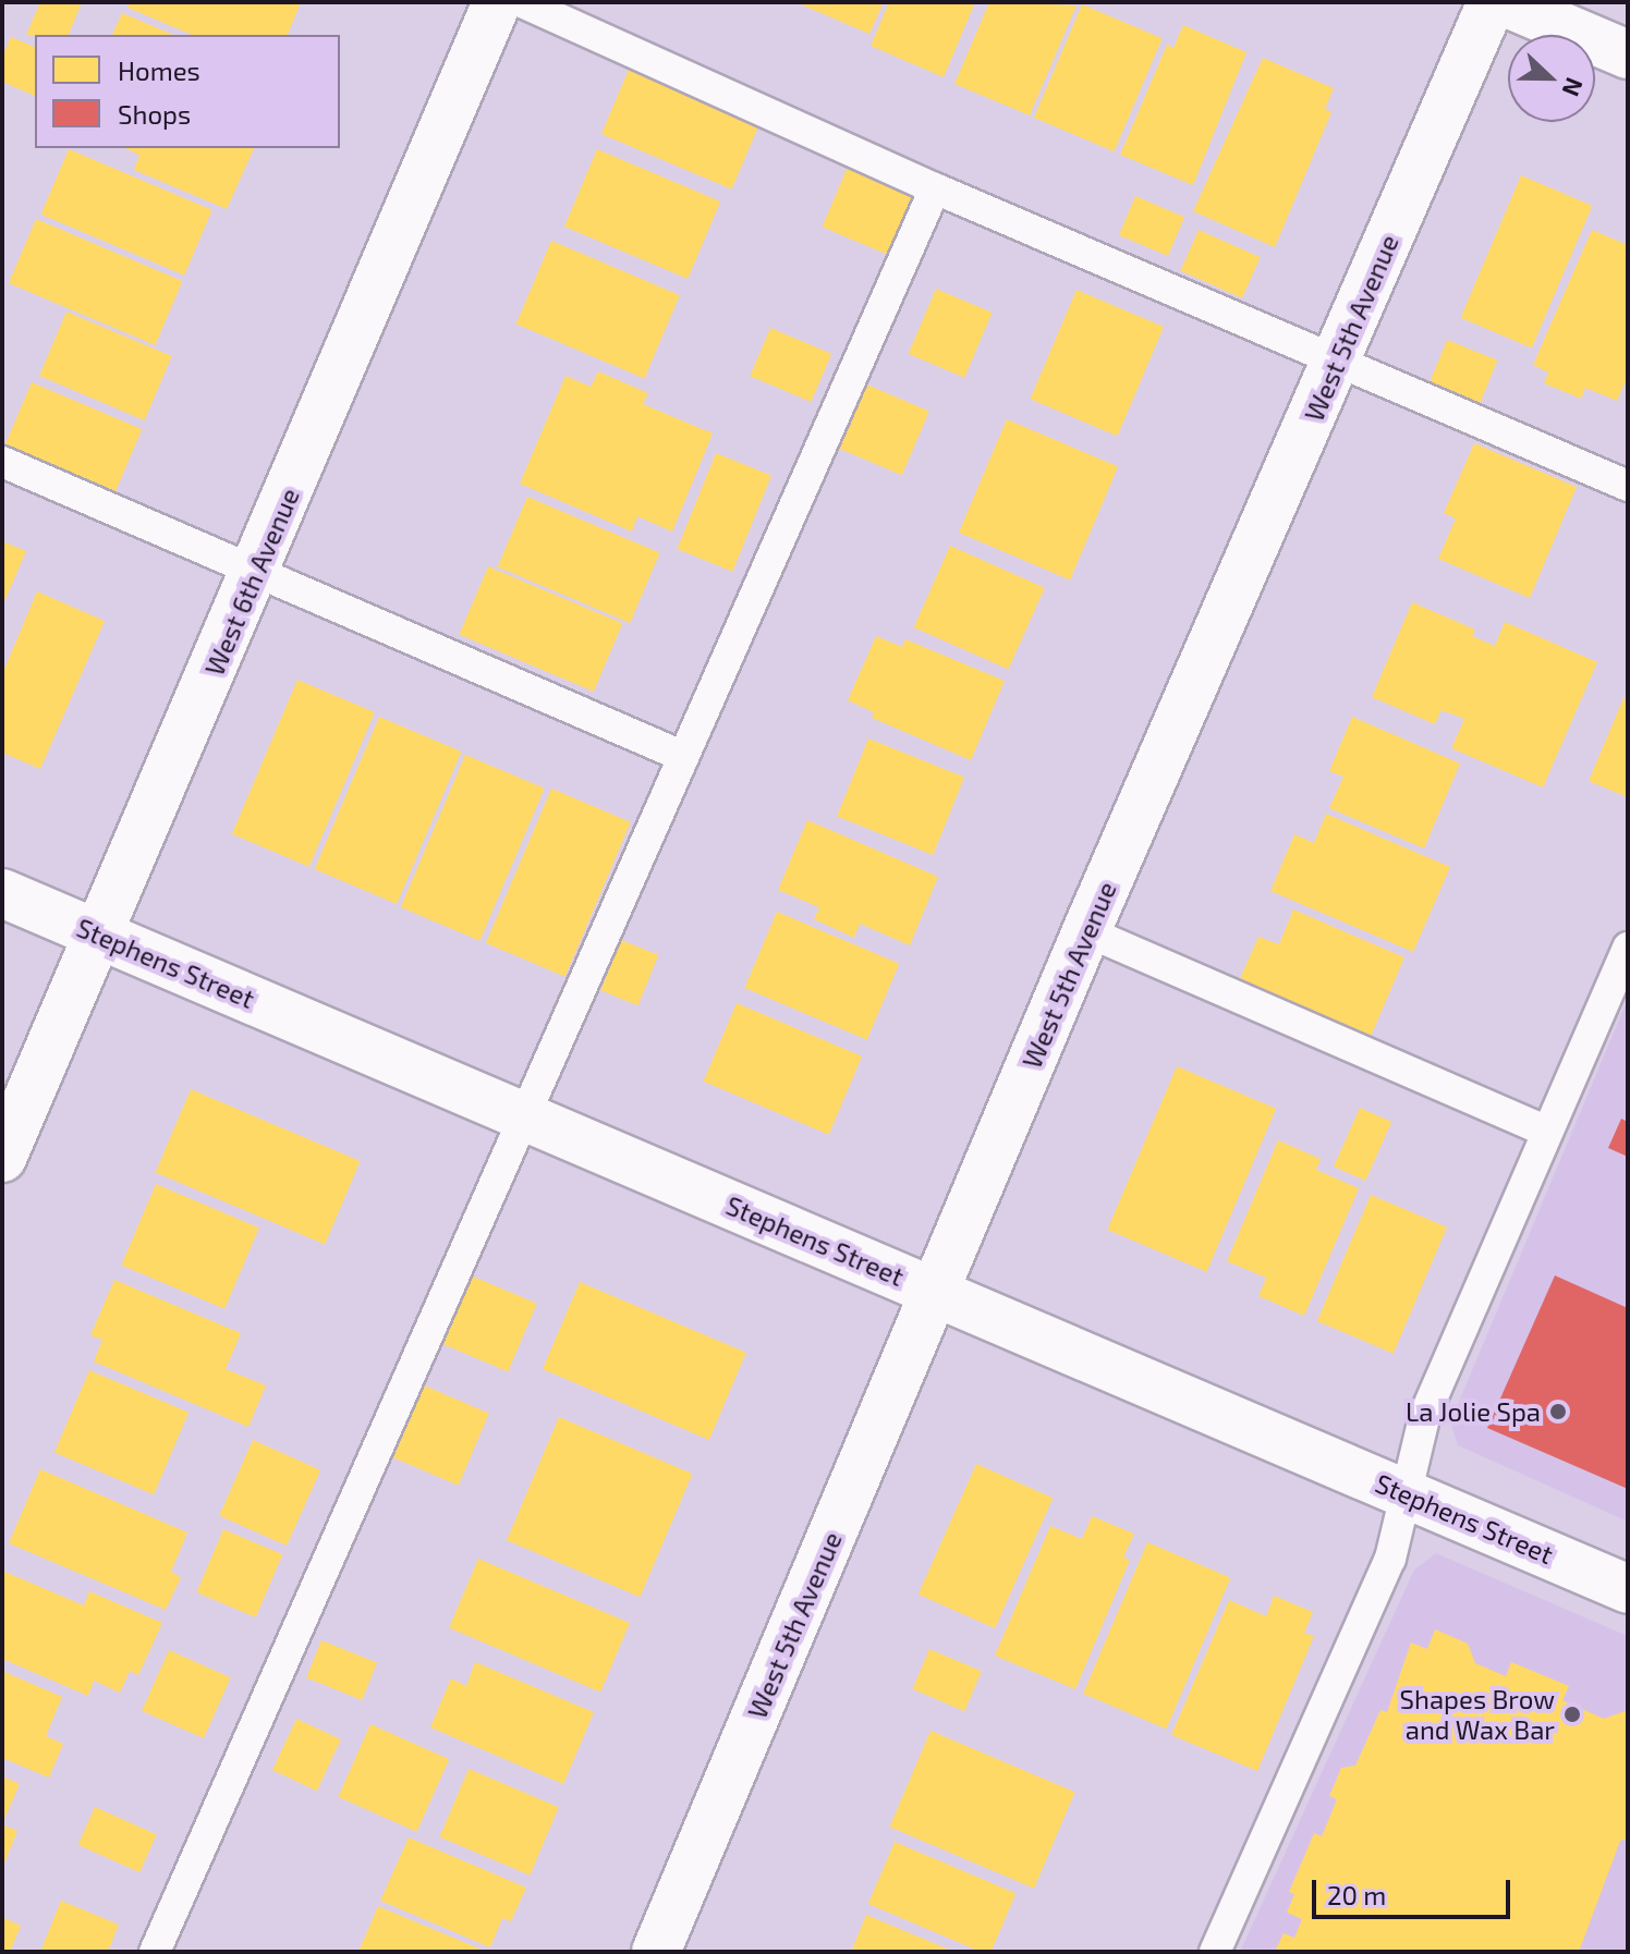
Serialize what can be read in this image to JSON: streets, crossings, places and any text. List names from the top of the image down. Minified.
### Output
{"streets":{"street":["West 5th Avenue","West 6th Avenue","Stephens Street"]},"crossings":[["West 5th Avenue","Stephens Street"],["West 6th Avenue","Stephens Street"]],"places":["La Jolie Spa","Shapes Brow and Wax Bar"],"legend":["Homes","Shops"],"scale_bar":"20 m","north":"right"}
